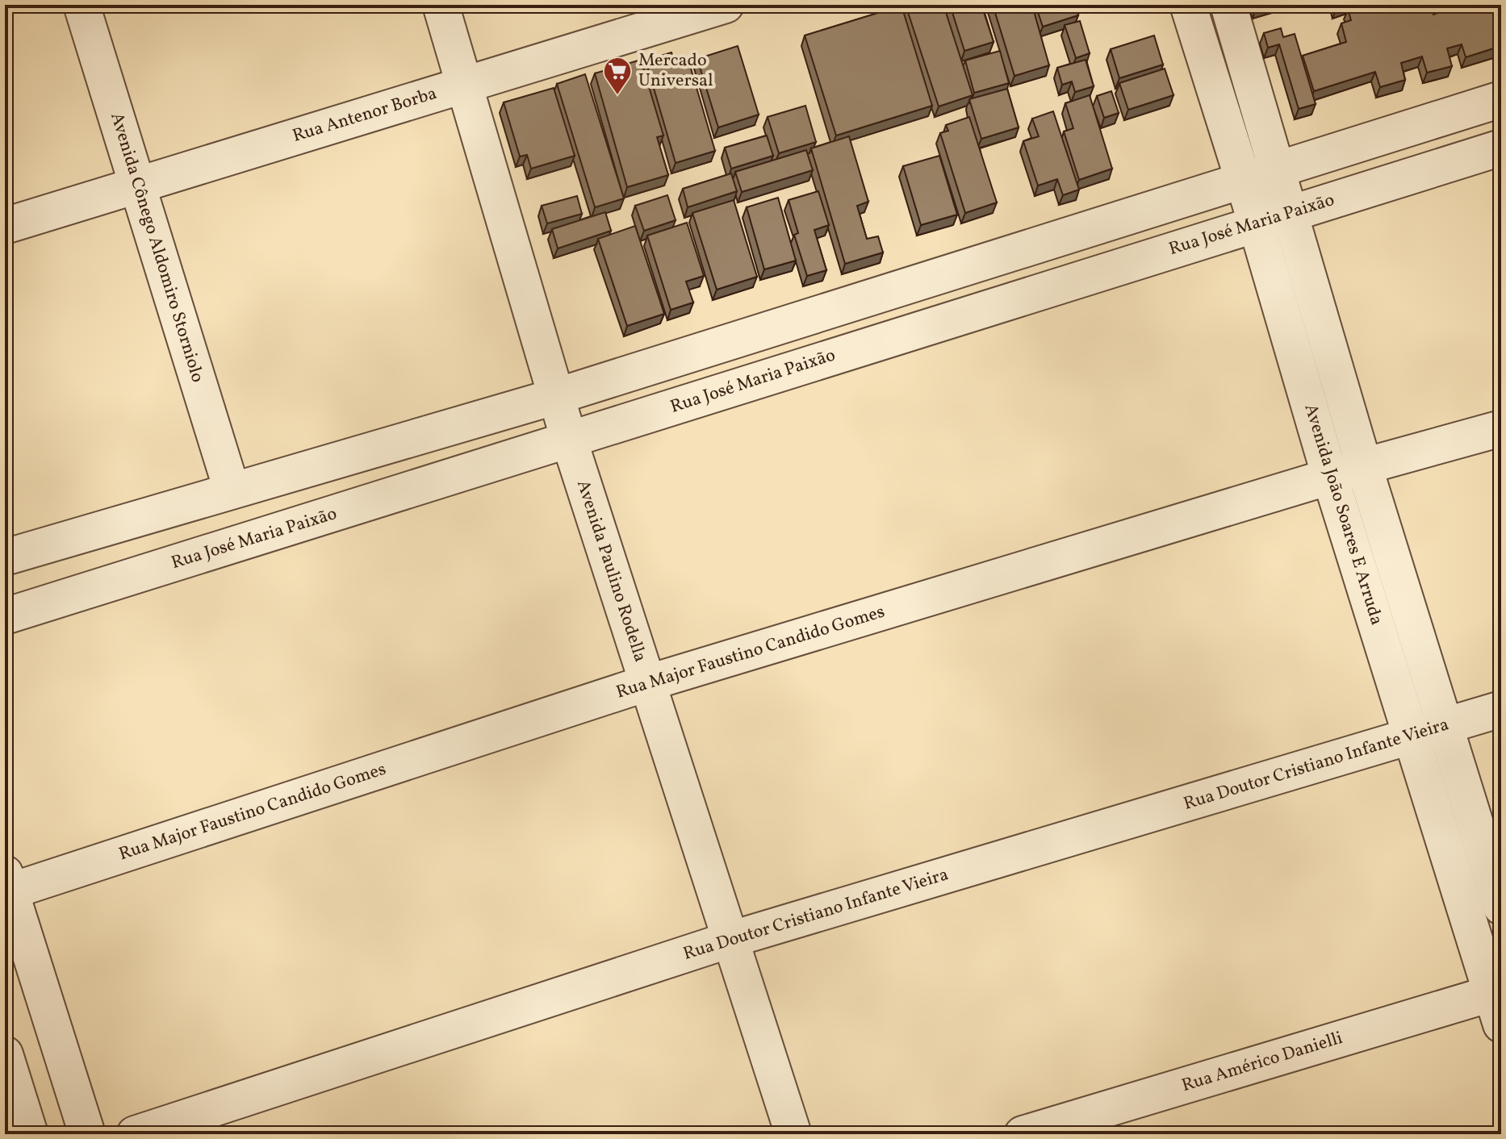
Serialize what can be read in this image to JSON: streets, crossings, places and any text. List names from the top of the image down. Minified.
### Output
{"streets":{"street":["Rua Antenor Borba","Rua José Maria Paixão","Avenida Cônego Aldomiro Storniolo","Avenida João Soares E Arruda","Avenida Paulino Rodella","Rua Major Faustino Candido Gomes","Rua Doutor Cristiano Infante Vieira","Rua Américo Danielli"]},"crossings":[["Rua Antenor Borba","Avenida Cônego Aldomiro Storniolo"],["Rua Antenor Borba","Avenida Paulino Rodella"],["Rua José Maria Paixão","Avenida João Soares E Arruda"],["Rua José Maria Paixão","Avenida Paulino Rodella"],["Avenida João Soares E Arruda","Rua Major Faustino Candido Gomes"],["Avenida João Soares E Arruda","Rua Doutor Cristiano Infante Vieira"],["Avenida João Soares E Arruda","Rua Américo Danielli"],["Avenida Paulino Rodella","Rua Major Faustino Candido Gomes"],["Avenida Paulino Rodella","Rua Doutor Cristiano Infante Vieira"]],"places":{"supermarket":["Mercado Universal"]}}
